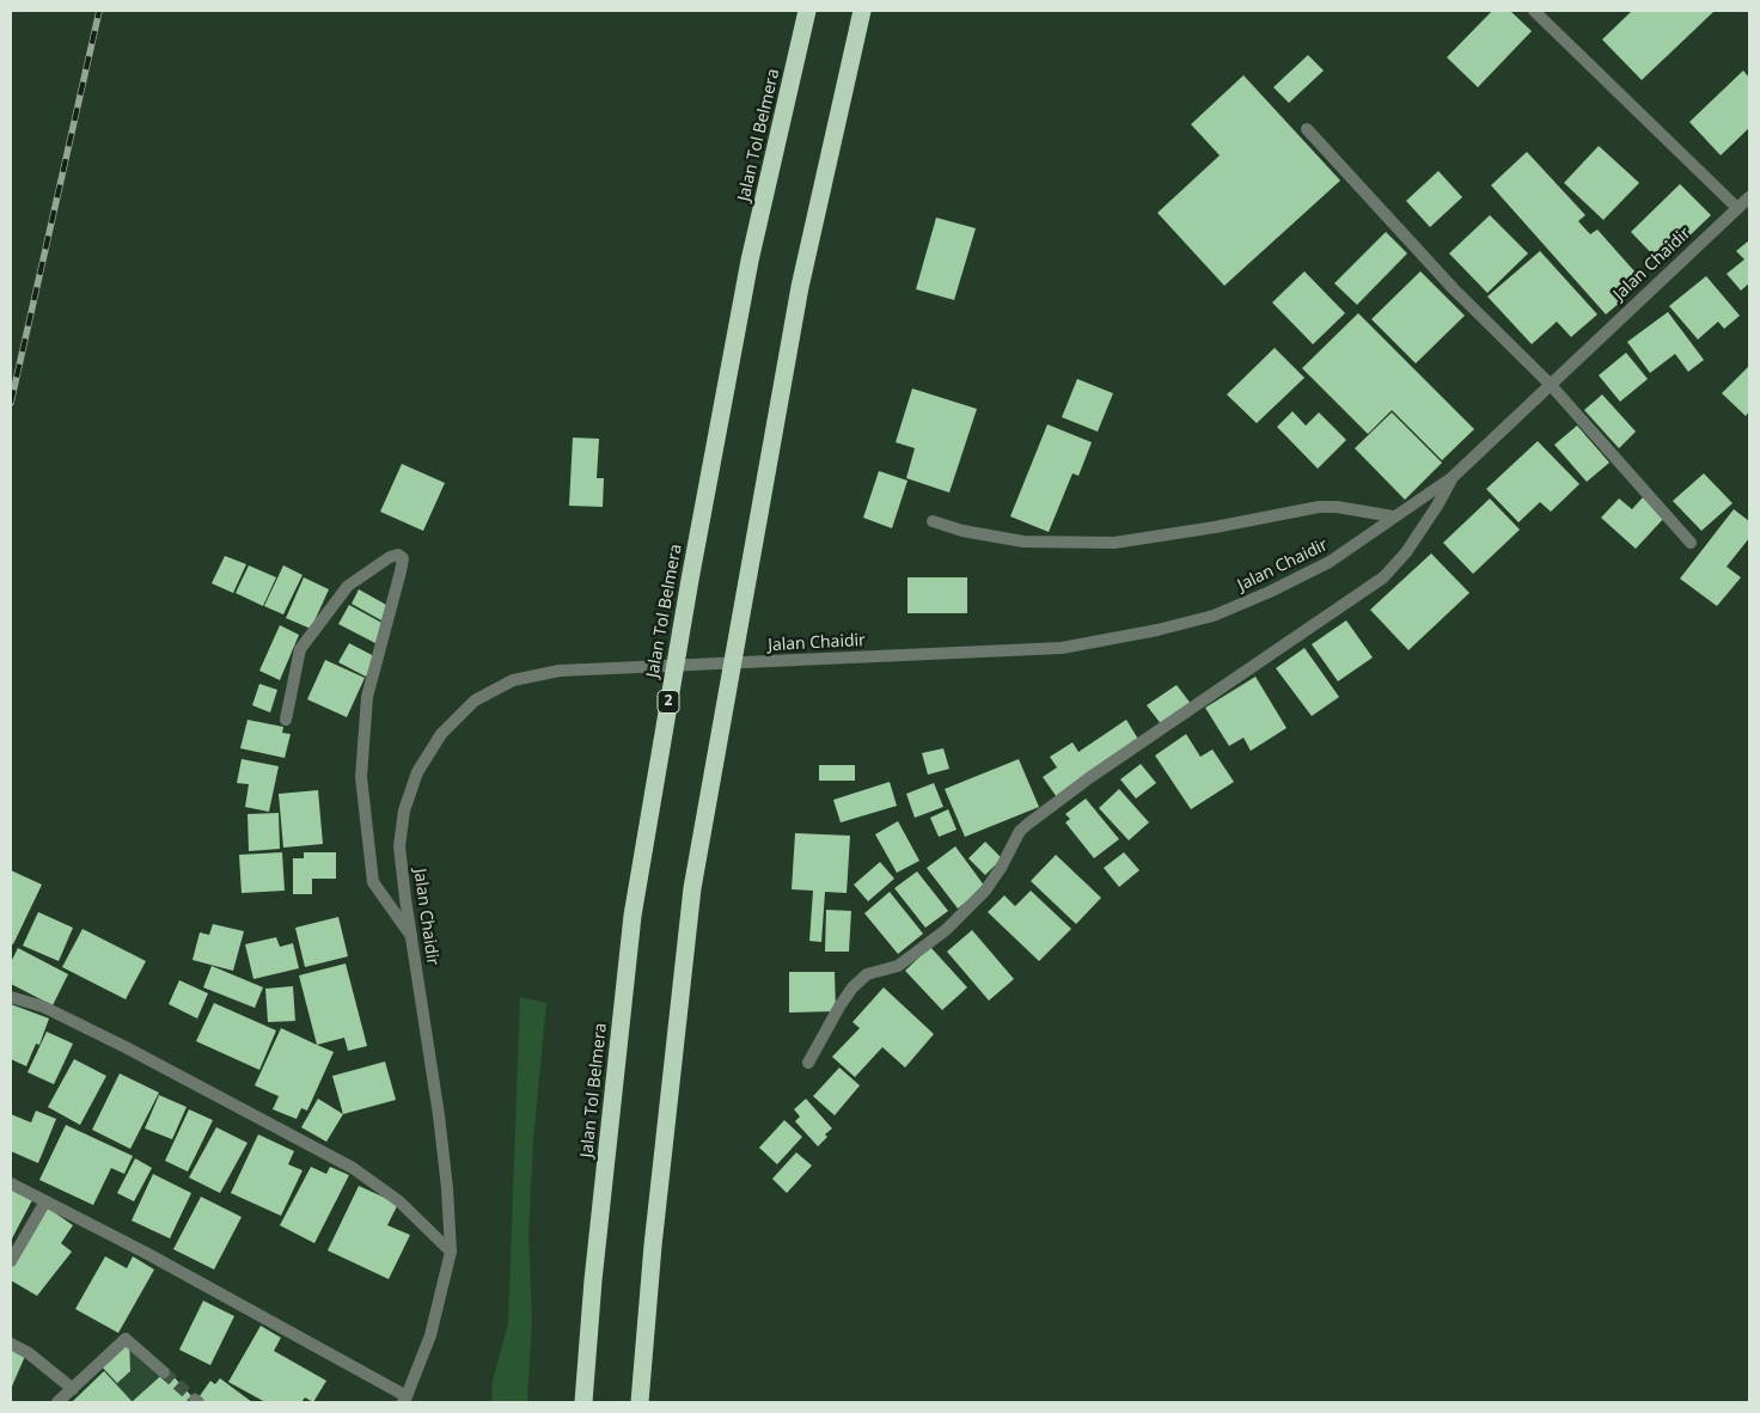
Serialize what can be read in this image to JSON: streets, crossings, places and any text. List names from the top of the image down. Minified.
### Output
{"streets":{"highway":["Jalan Tol Belmera","2"],"street":["Jalan Chaidir"]}}
